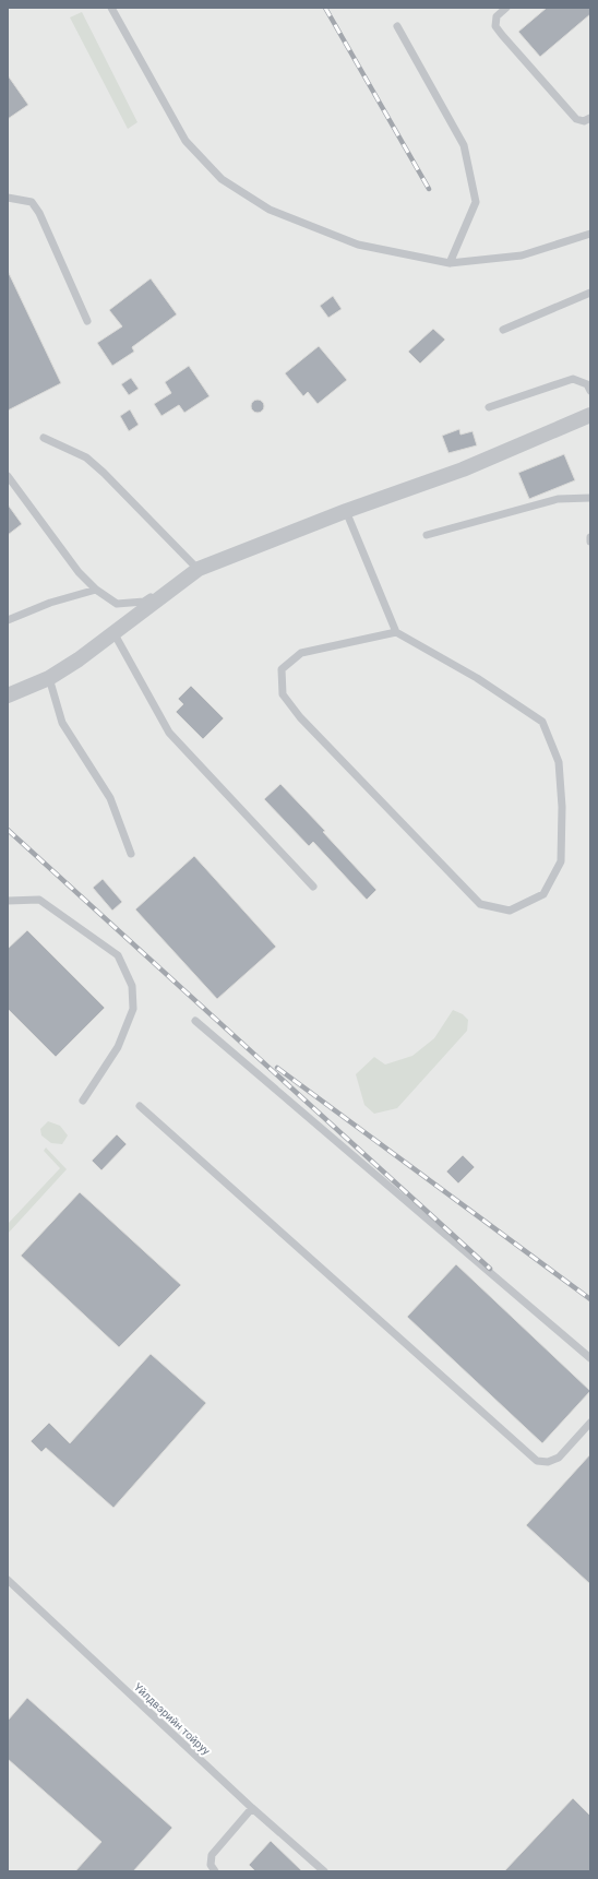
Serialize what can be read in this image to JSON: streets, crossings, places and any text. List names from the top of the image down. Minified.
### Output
{"streets":{"lane":["Үйлдвэрийн тойруу"]}}
